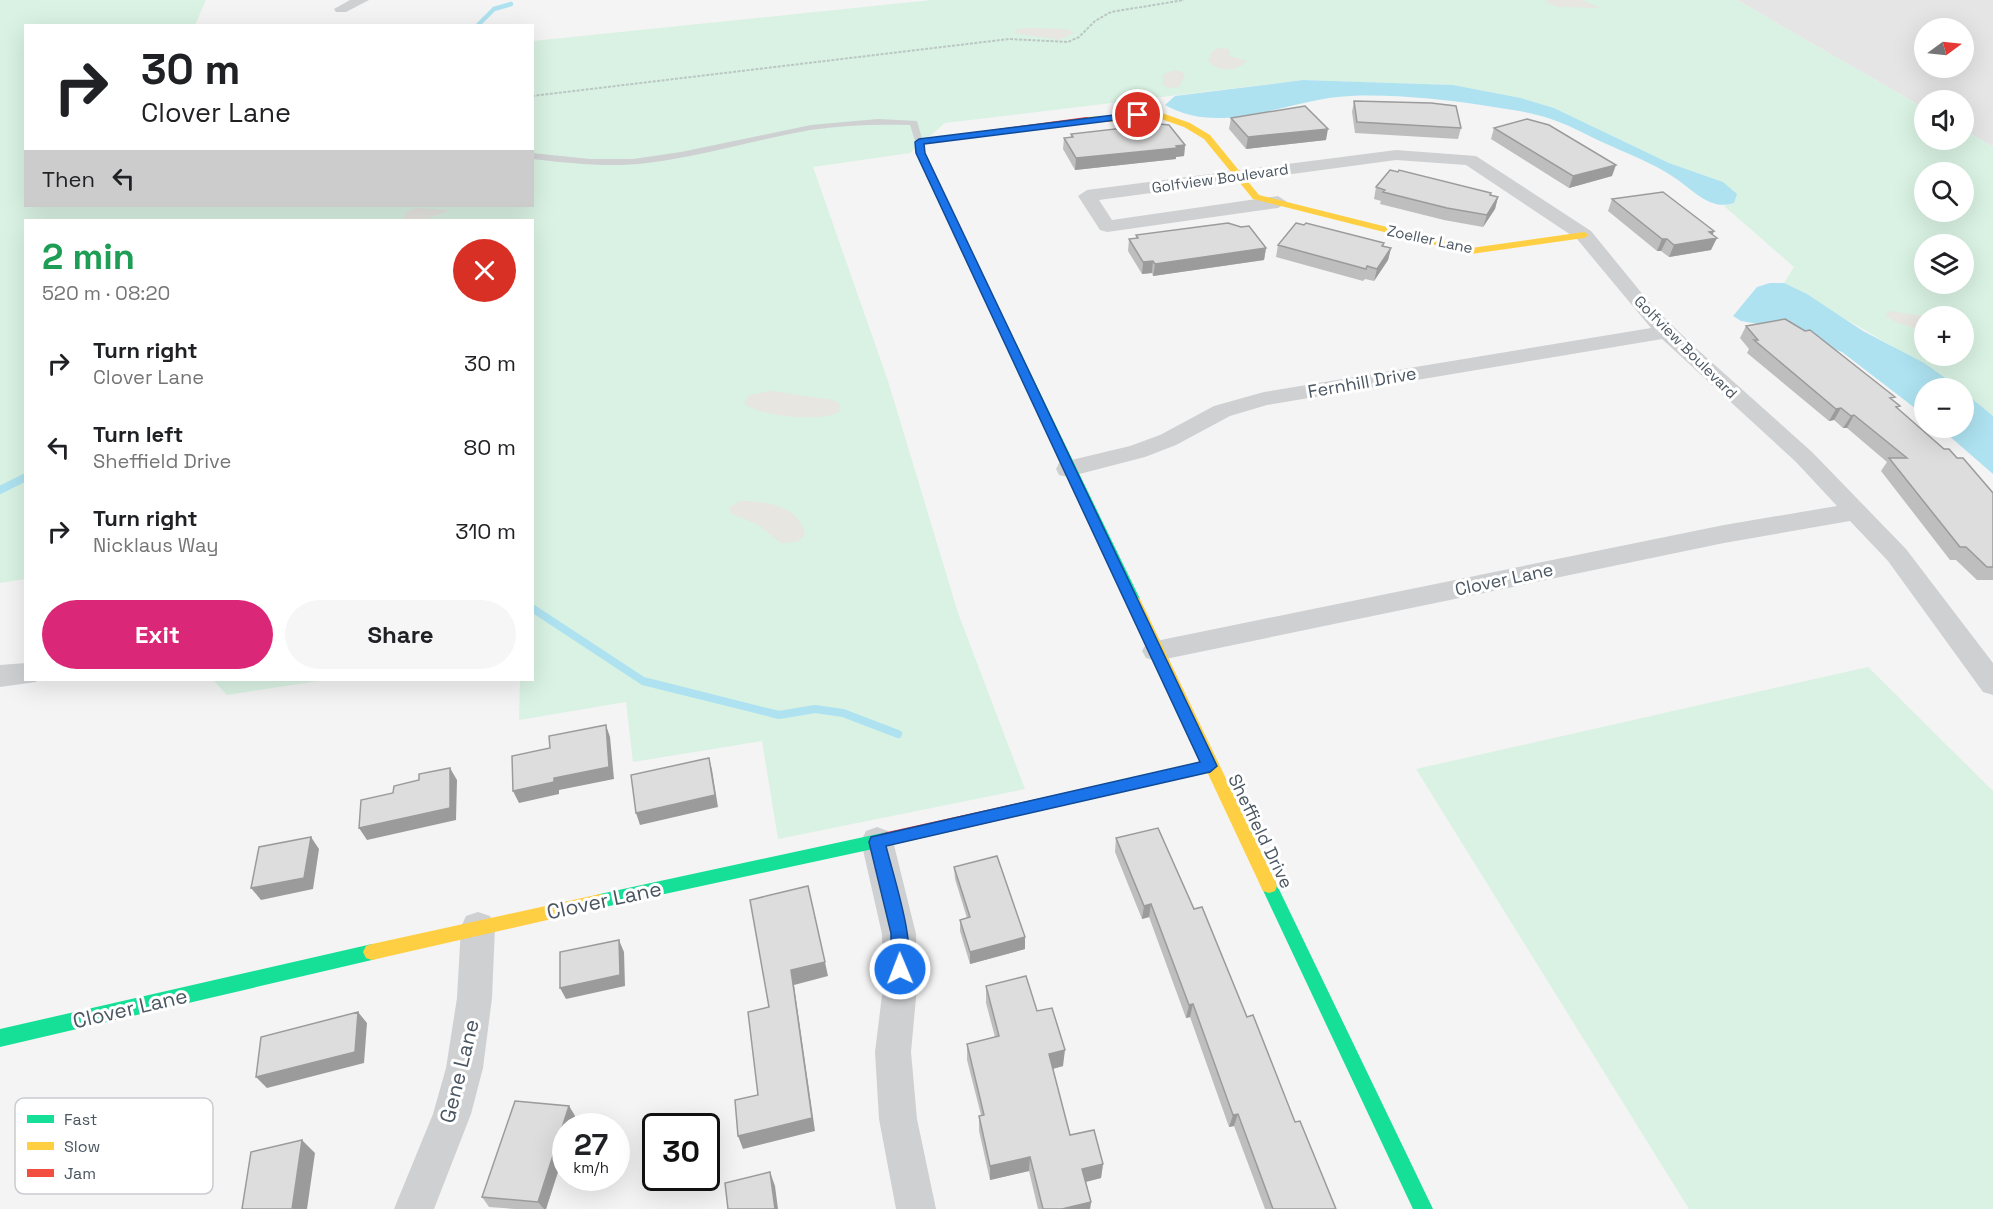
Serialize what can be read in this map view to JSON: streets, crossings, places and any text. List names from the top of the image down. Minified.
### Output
{"streets":{"street":["Golfview Boulevard","Zoeller Lane","Fernhill Drive","Clover Lane","Sheffield Drive","Gene Lane"]},"crossings":[["Golfview Boulevard","Zoeller Lane"],["Golfview Boulevard","Fernhill Drive"],["Golfview Boulevard","Clover Lane"],["Zoeller Lane","Sheffield Drive"],["Fernhill Drive","Sheffield Drive"],["Clover Lane","Sheffield Drive"],["Clover Lane","Gene Lane"]],"legend":["Fast","Slow","Jam"],"north":"right","page":{"map_buttons":["+","−"],"turn":["30 m","Clover Lane"],"then":"Then","heading":["2 min","520 m · 08:20"],"list":[{"name":"Turn right","note":"Clover Lane","value":"30 m"},{"name":"Turn left","note":"Sheffield Drive","value":"80 m"},{"name":"Turn right","note":"Nicklaus Way","value":"310 m"}],"buttons":["Exit","Share"],"speed":"27 km/h","limit":"30"}}
